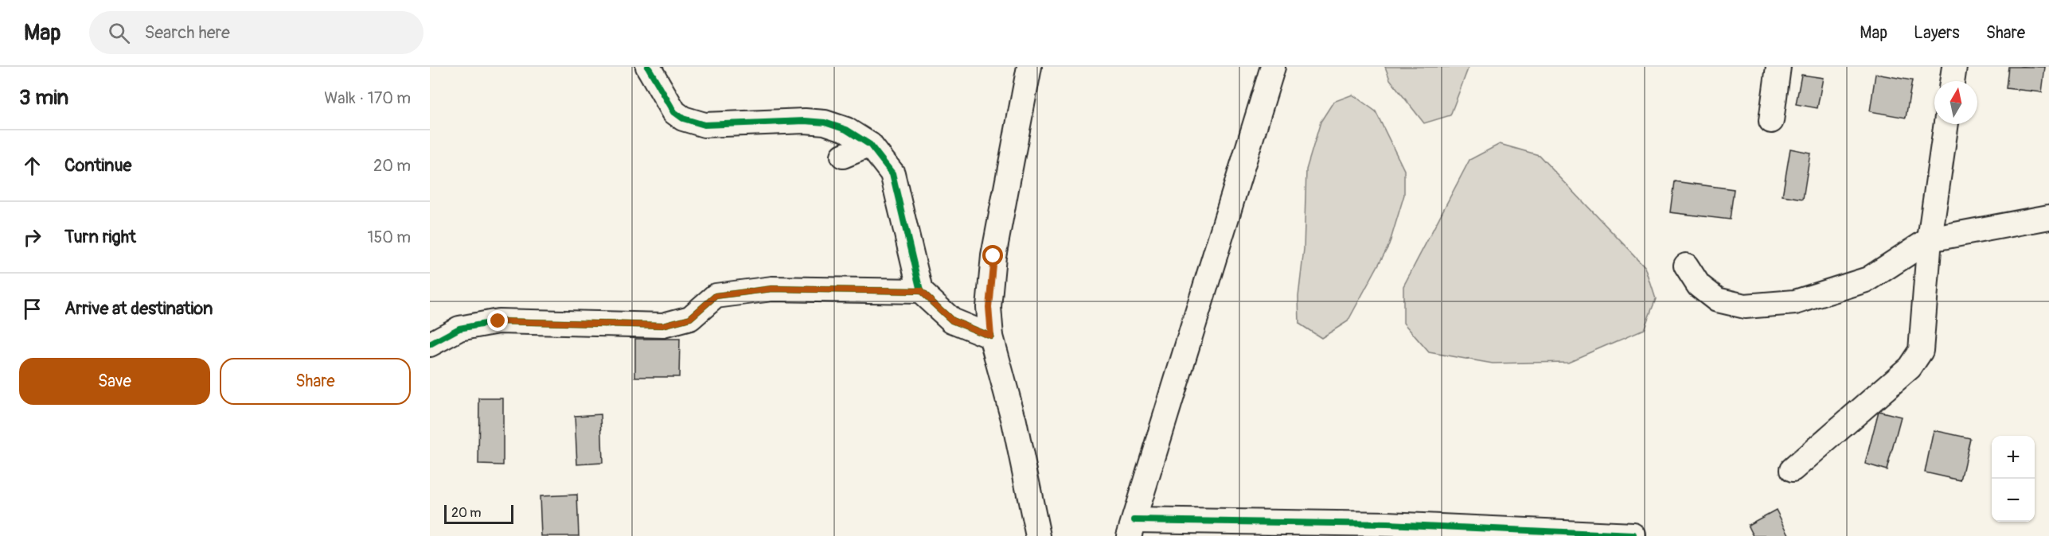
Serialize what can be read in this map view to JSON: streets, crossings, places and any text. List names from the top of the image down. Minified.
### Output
{"scale_bar":"20 m","north":"top","page":{"header":"Map","search":"Search here","nav":["Map","Layers","Share"],"heading":["3 min","Walk · 170 m"],"list":[["Continue","20 m"],["Turn right","150 m"],"Arrive at destination"],"buttons":["Save","Share"],"map_buttons":["+","−"],"scale":"20 m"}}
